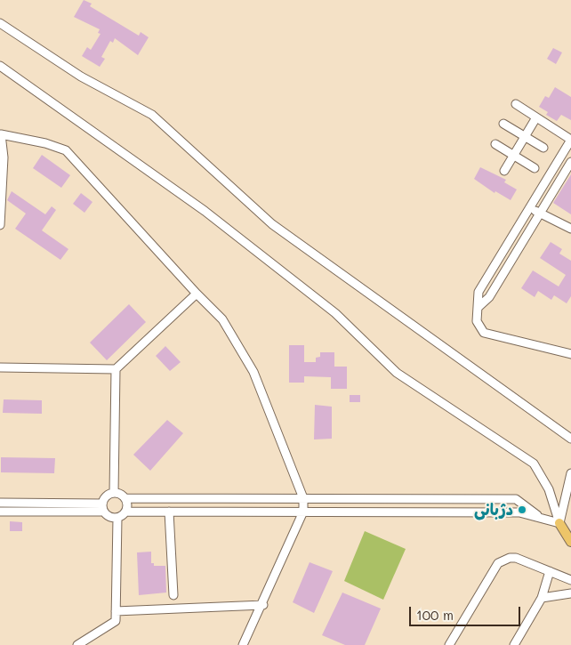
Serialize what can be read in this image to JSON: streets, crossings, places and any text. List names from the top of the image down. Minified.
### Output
{"places":["دژبانی"],"scale_bar":"100 m"}
